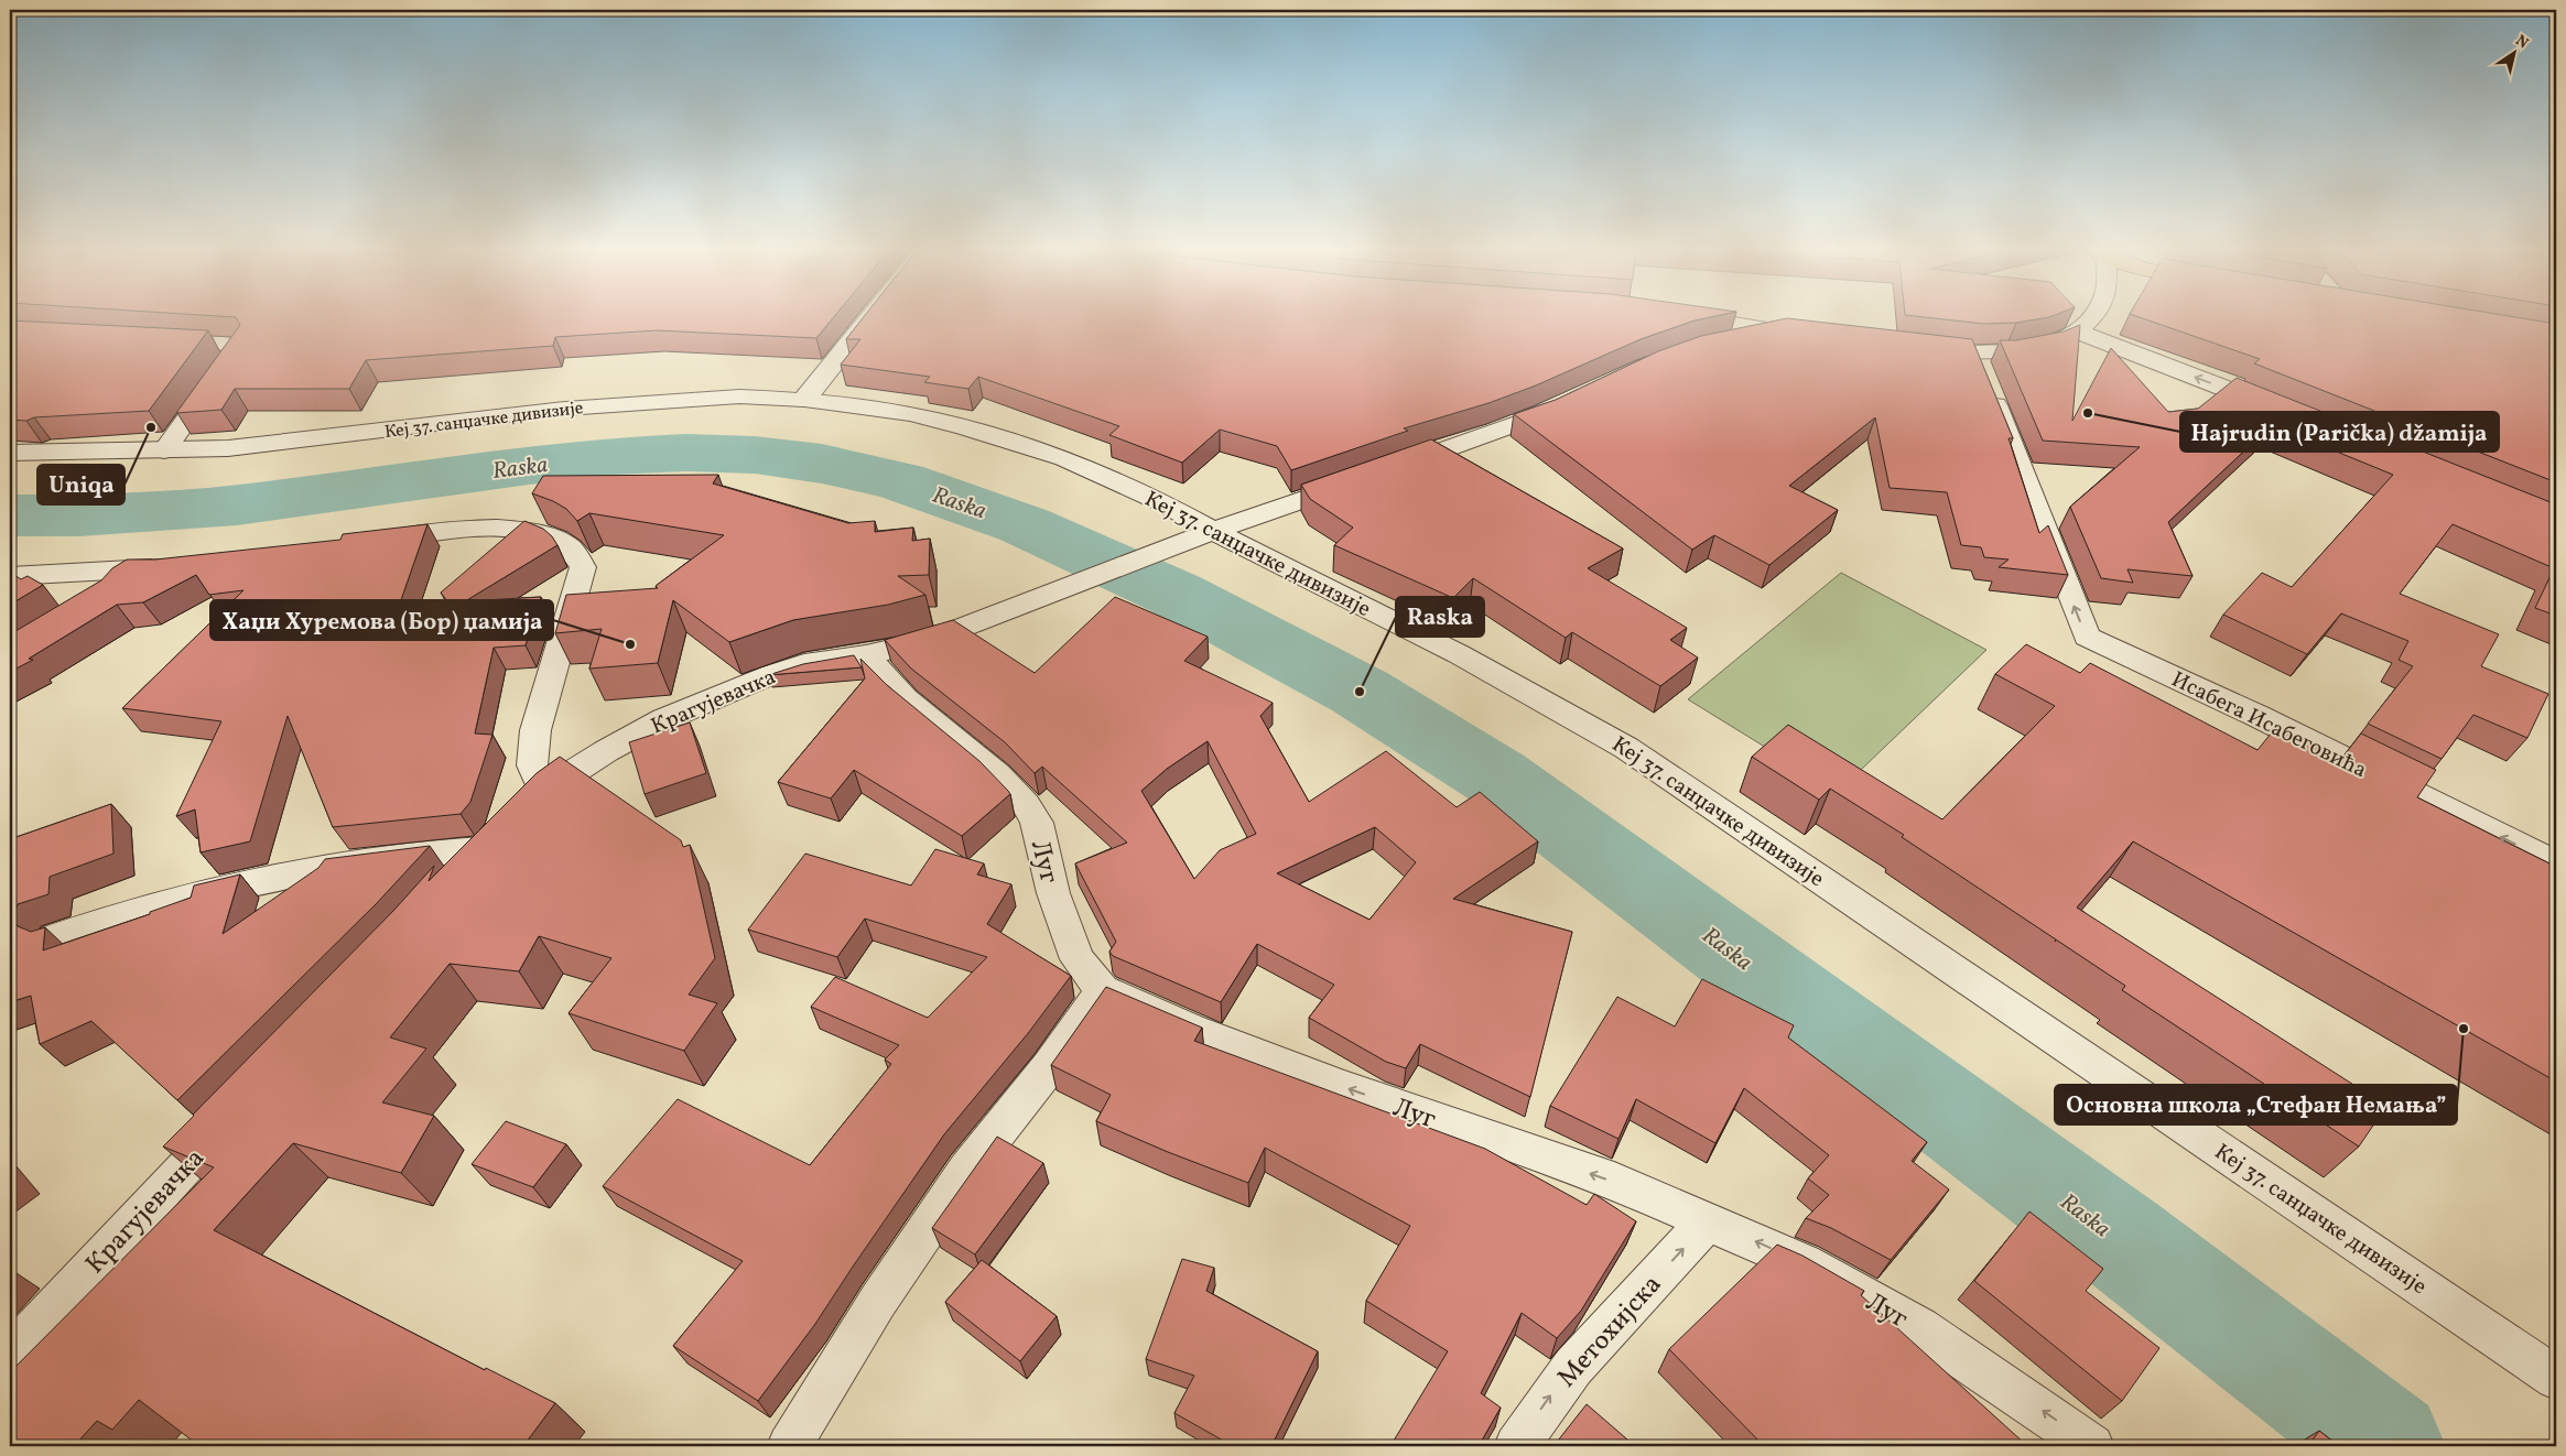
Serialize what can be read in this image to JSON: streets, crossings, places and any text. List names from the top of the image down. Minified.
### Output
{"streets":{"street":["Кеј 37. санџачке дивизије","Крагујевачка","Исабега Исабеговића","Луг","Метохијска"]},"crossings":[["Кеј 37. санџачке дивизије","Крагујевачка"],["Крагујевачка","Луг"],["Луг","Метохијска"]],"one_way":["Исабега Исабеговића","Луг","Метохијска"],"water":["Raska"],"places":["Hajrudin (Parička) džamija","Uniqa","Хаџи Хуремова (Бор) џамија","Raska","Основна школа „Стефан Немања”"],"north":"top right"}
